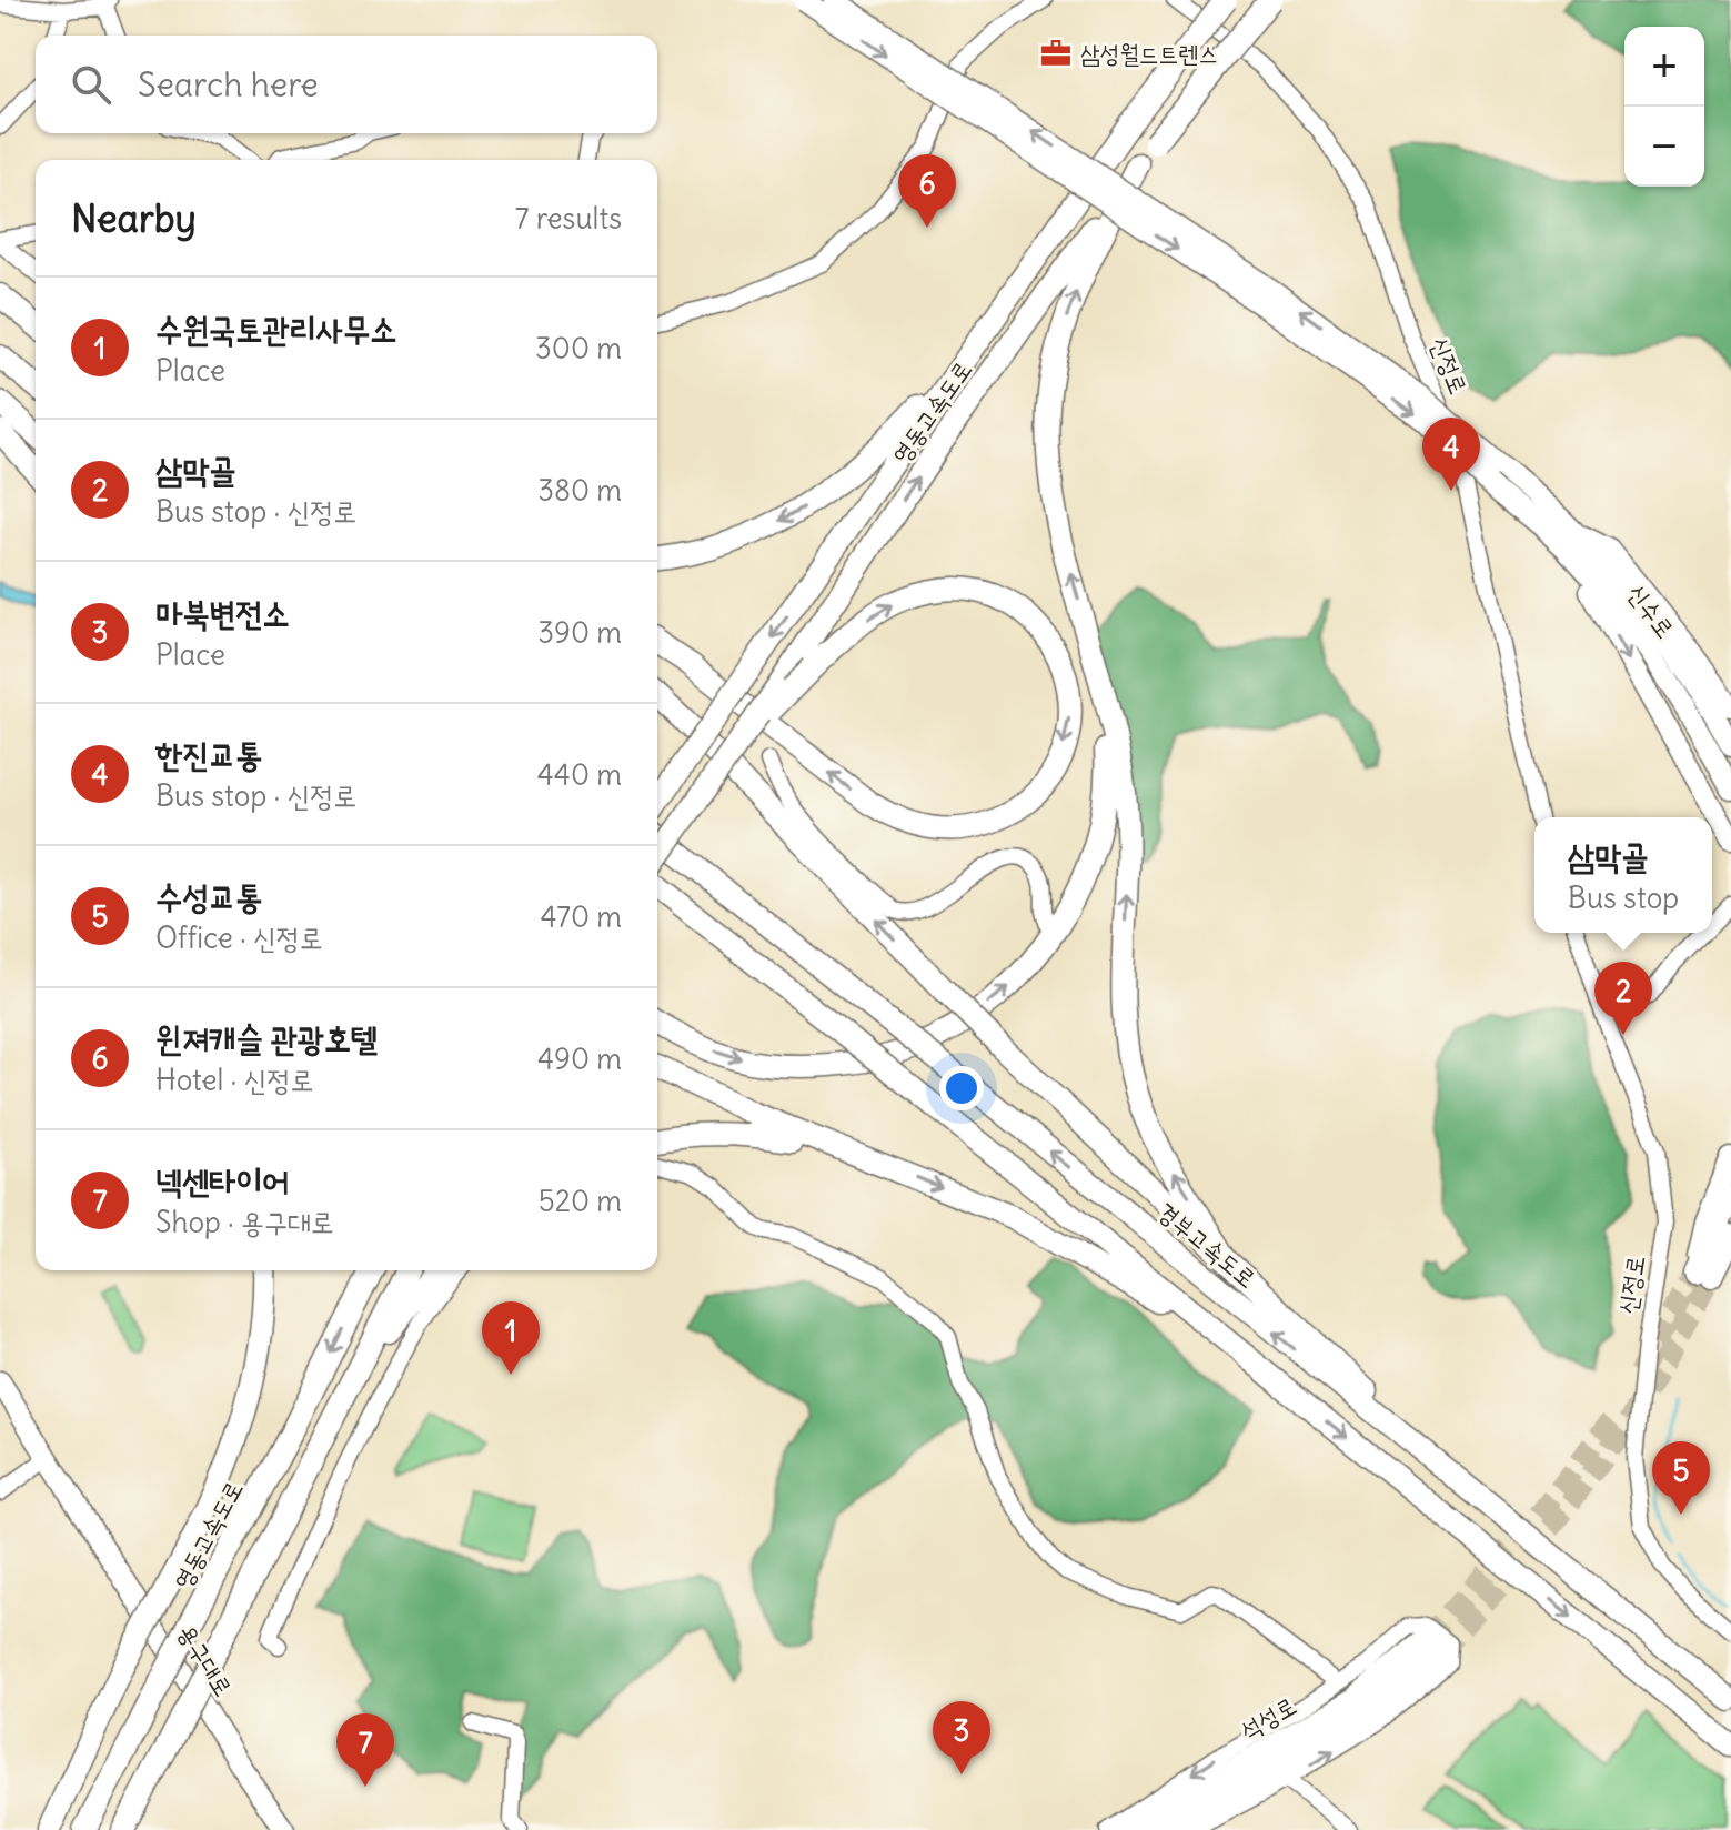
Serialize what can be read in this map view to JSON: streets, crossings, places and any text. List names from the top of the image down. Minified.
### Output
{"streets":{"highway":["영동고속도로","경부고속도로","석성로"],"main road":["신수로","용구대로"],"street":["신정로"]},"places":{"office":["삼성월드트렌스"]},"page":{"map_buttons":["+","−"],"search":"Search here","pins":["6","4","2","1","5","3","7"],"heading":["Nearby","7 results"],"list":[{"mark":"1","name":"수원국토관리사무소","note":"Place","value":"300 m"},{"mark":"2","name":"삼막골","note":"Bus stop · 신정로","value":"380 m"},{"mark":"3","name":"마북변전소","note":"Place","value":"390 m"},{"mark":"4","name":"한진교통","note":"Bus stop · 신정로","value":"440 m"},{"mark":"5","name":"수성교통","note":"Office · 신정로","value":"470 m"},{"mark":"6","name":"윈져캐슬 관광호텔","note":"Hotel · 신정로","value":"490 m"},{"mark":"7","name":"넥센타이어","note":"Shop · 용구대로","value":"520 m"}],"popup":["삼막골","Bus stop"]}}
